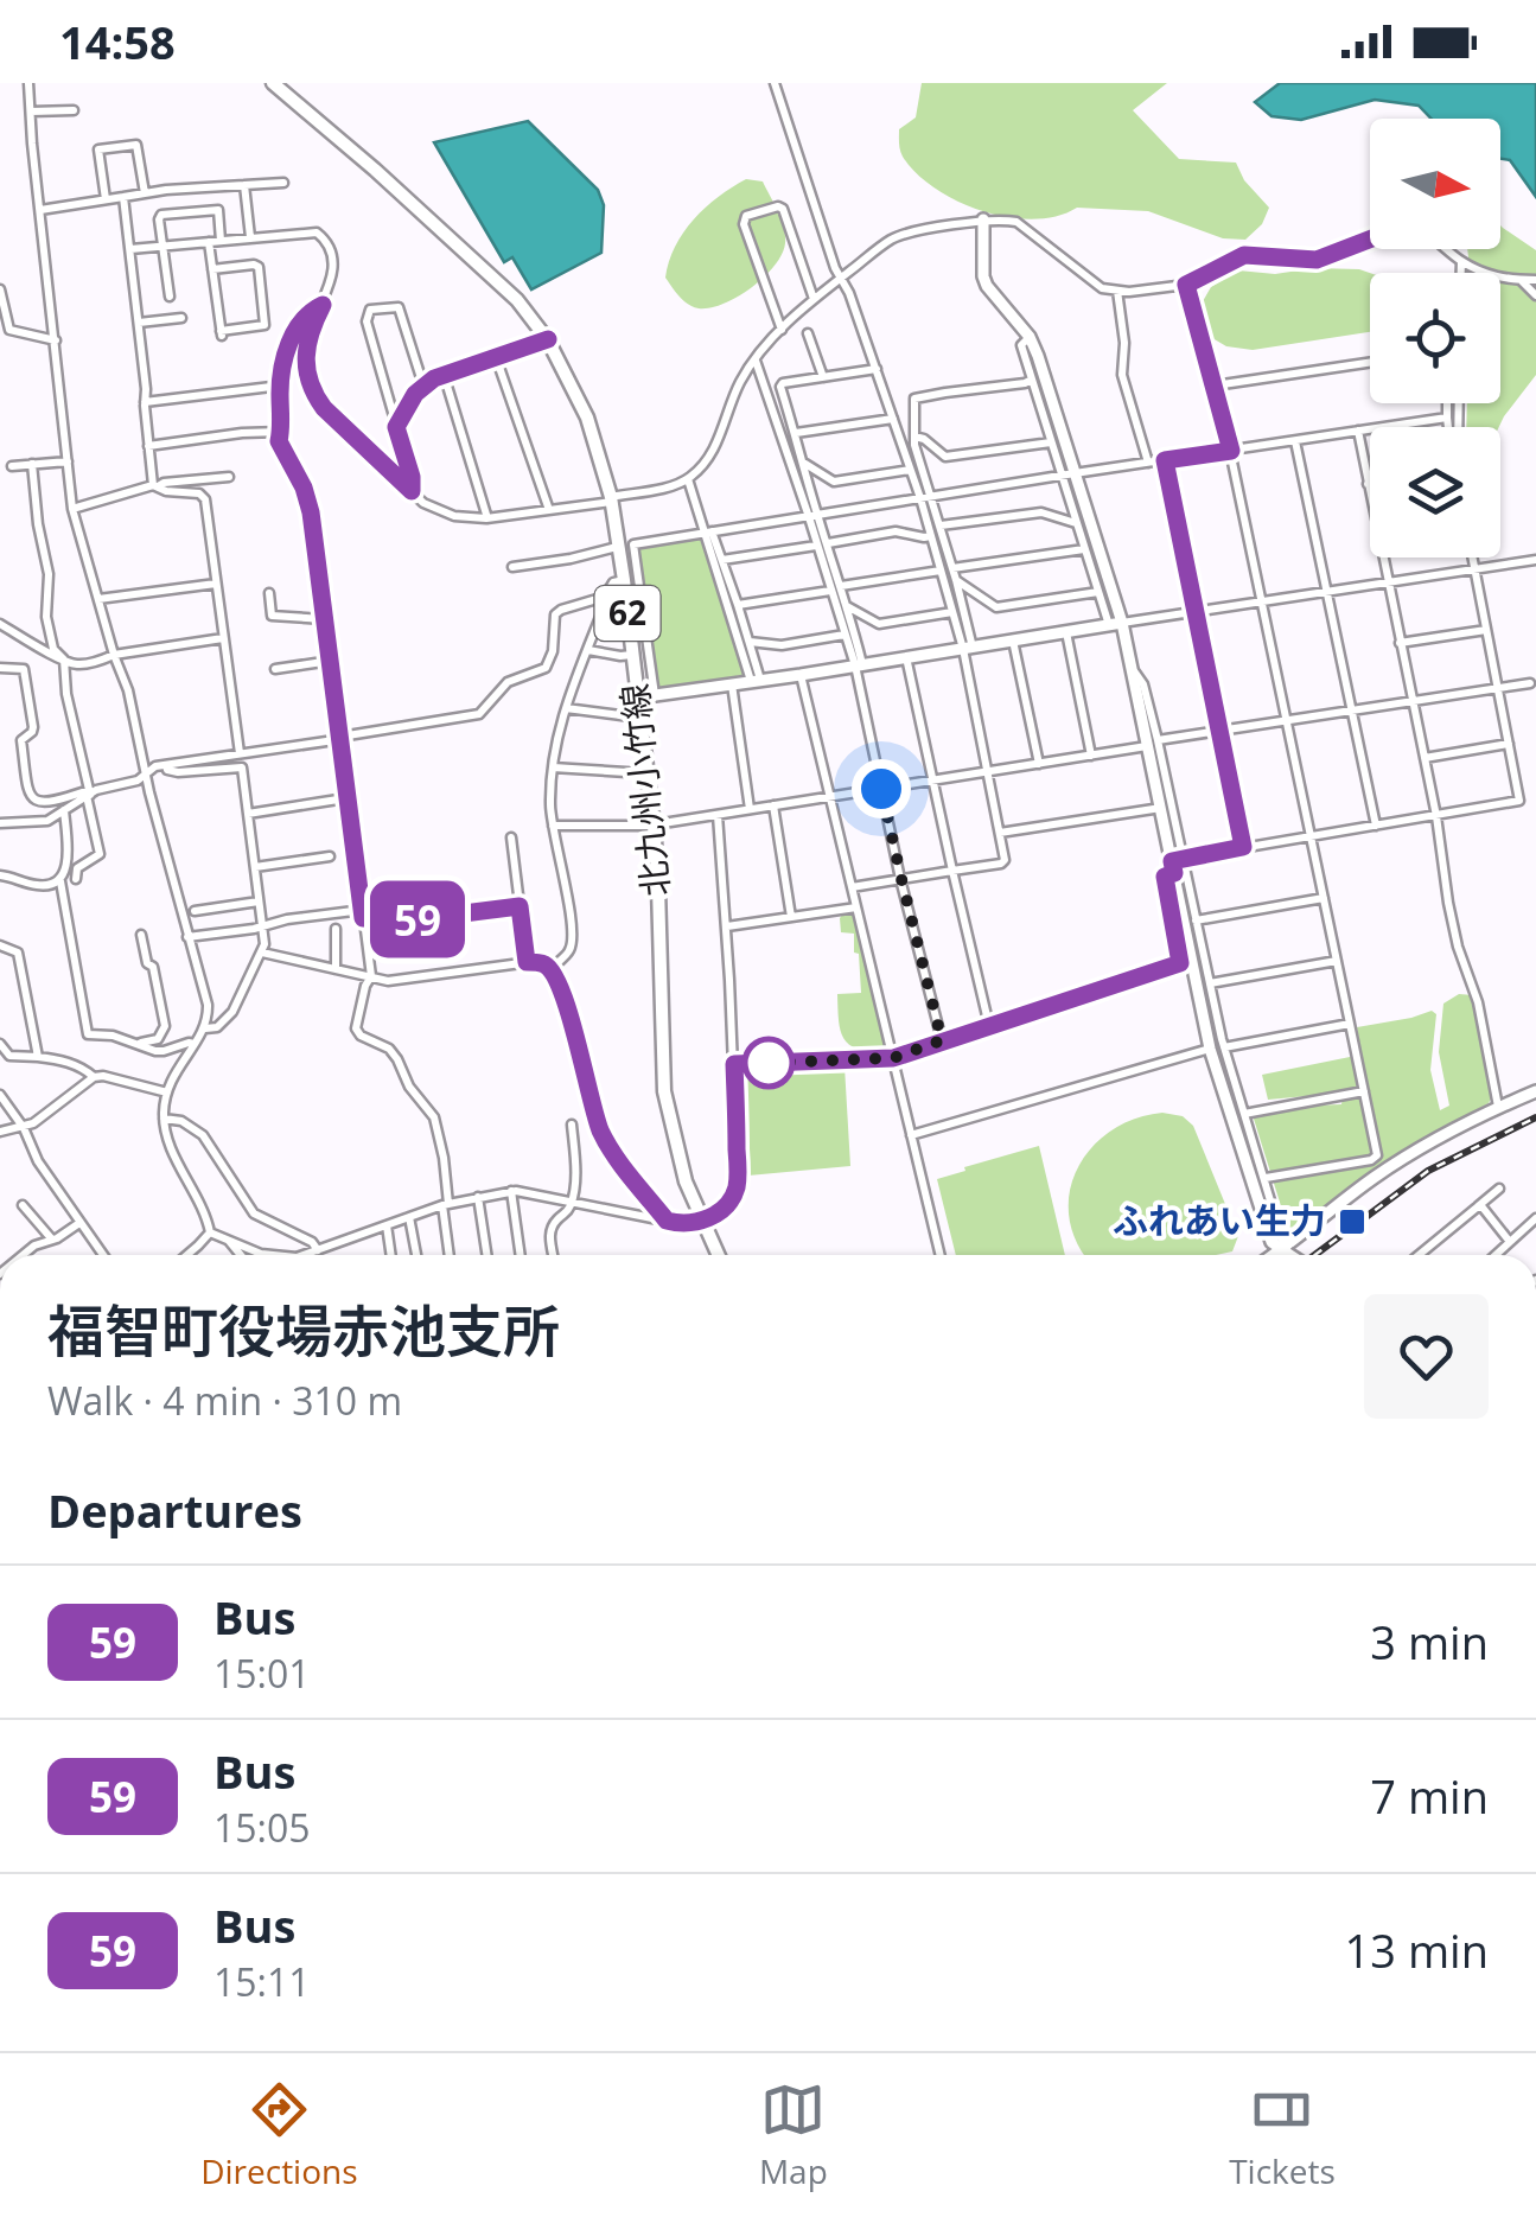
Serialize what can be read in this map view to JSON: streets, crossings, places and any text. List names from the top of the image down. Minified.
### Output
{"streets":{"main road":["62","北九州小竹線"]},"places":{"transit":["ふれあい生力"]},"lines":["bus line 59"],"north":"right","page":{"status":"14:58","on_map":"59","heading":[["福智町役場赤池支所","Walk · 4 min · 310 m"],"Departures"],"list":[{"mark":"59","name":"Bus","note":"15:01","value":"3 min"},{"mark":"59","name":"Bus","note":"15:05","value":"7 min"},{"mark":"59","name":"Bus","note":"15:11","value":"13 min"}],"tabs":["Directions","Map","Tickets"]}}
